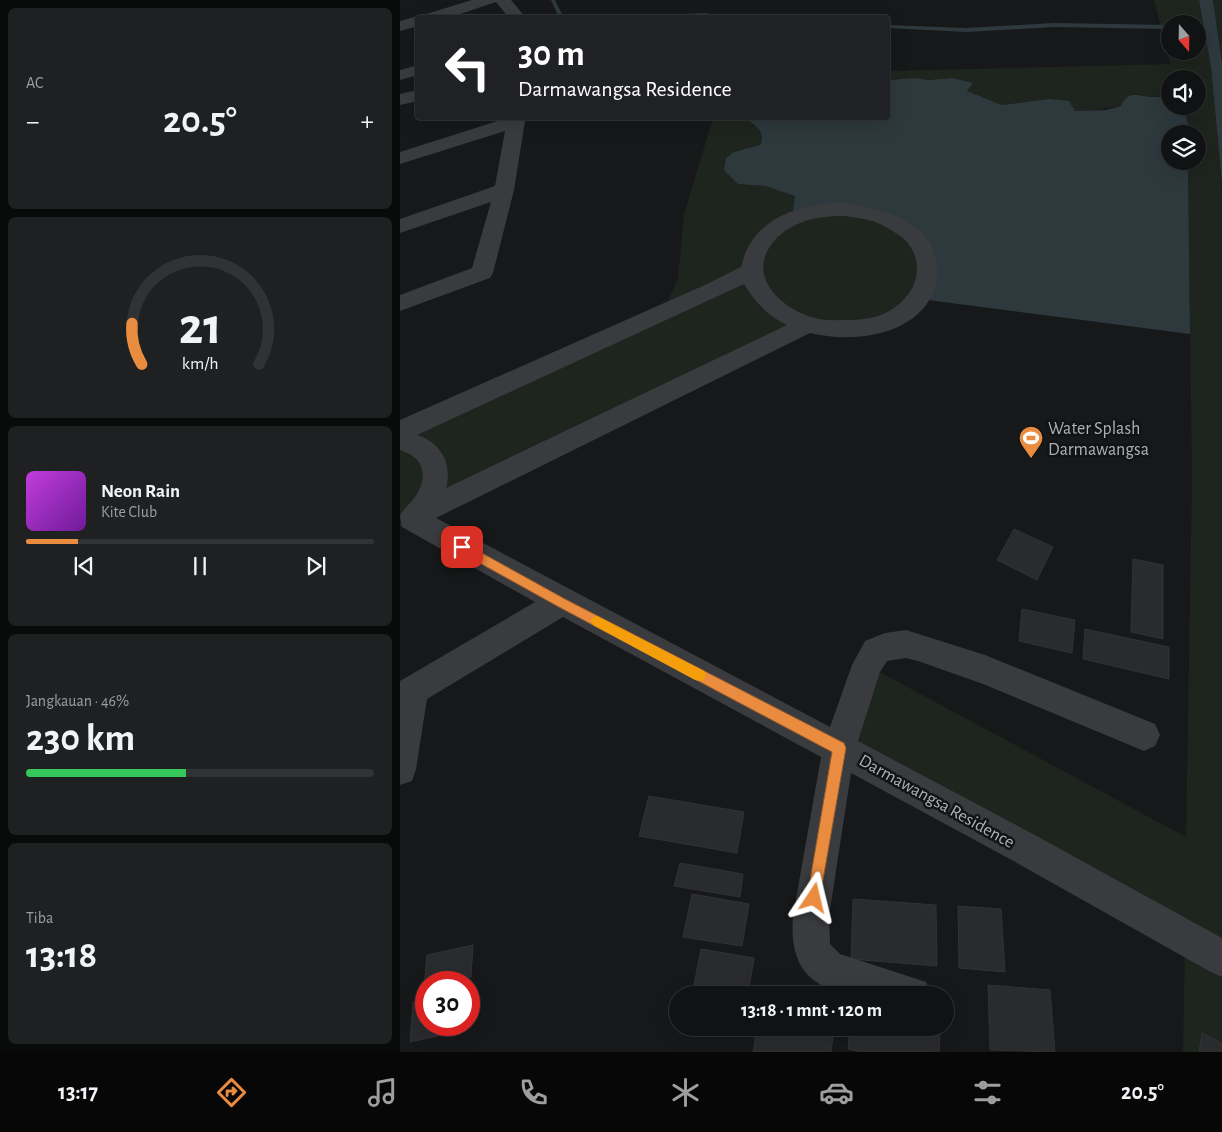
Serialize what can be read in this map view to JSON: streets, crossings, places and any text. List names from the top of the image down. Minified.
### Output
{"streets":{"street":["Darmawangsa Residence"]},"places":{"sports":["Water Splash Darmawangsa"]},"north":"bottom","page":{"tile":["AC",["Jangkauan · 46%","230 km"],["Tiba","13:18"]],"turn":["30 m","Darmawangsa Residence"],"heat":["−","20.5°","+"],"song":["Neon Rain","Kite Club"],"limit":"30","trip":"13:18 · 1 mnt · 120 m","tabs":["13:17","20.5°"],"gauge":["21","km/h"]}}
